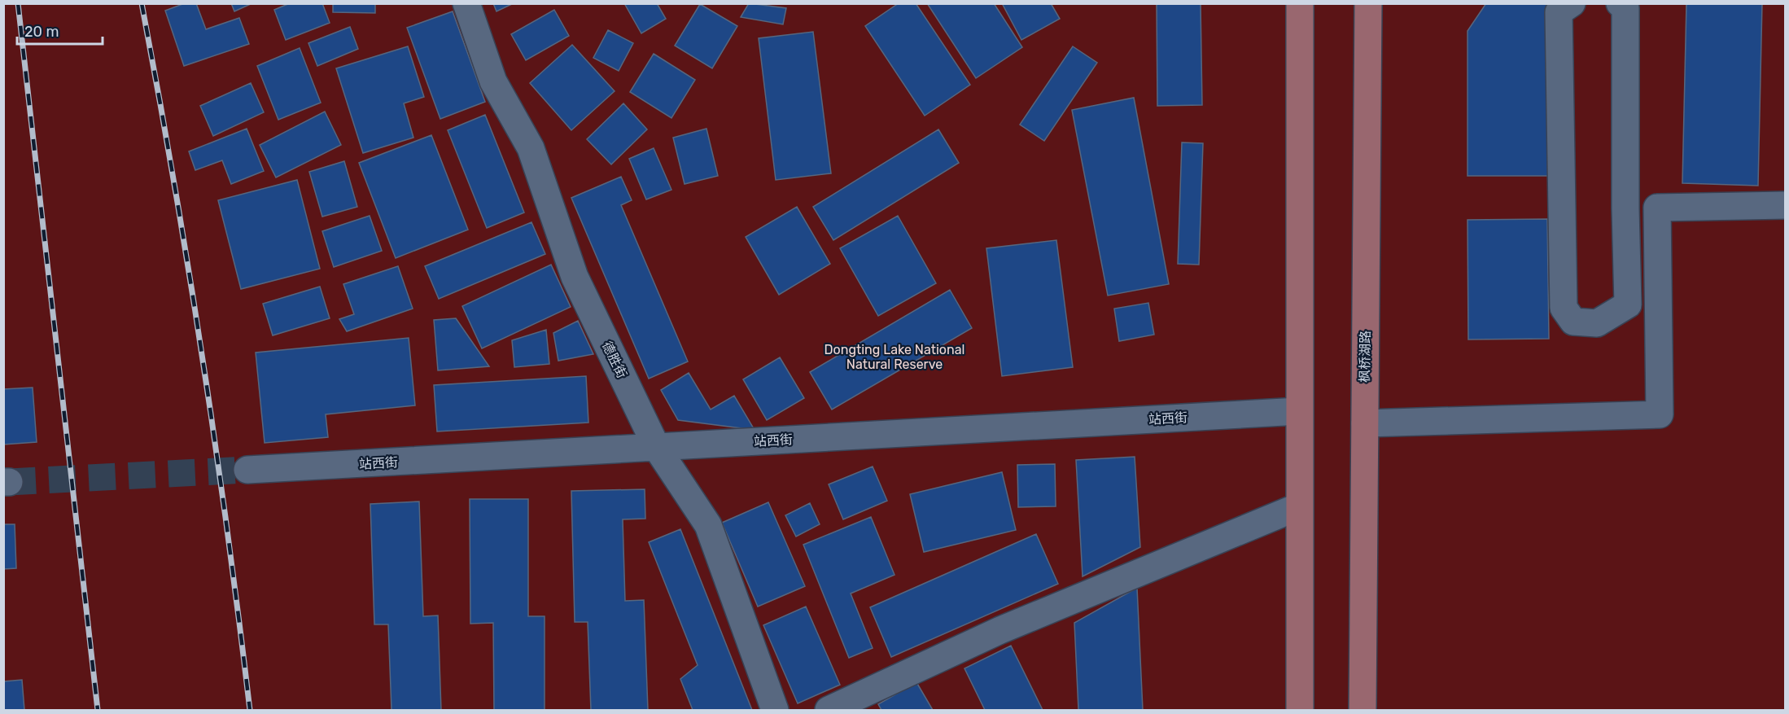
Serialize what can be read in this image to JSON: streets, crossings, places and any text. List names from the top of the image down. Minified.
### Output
{"streets":{"main road":["枫桥湖路"],"street":["德胜街","站西街"]},"crossings":[["德胜街","站西街"]],"parks":["Dongting Lake National Natural Reserve"],"scale_bar":"20 m"}
